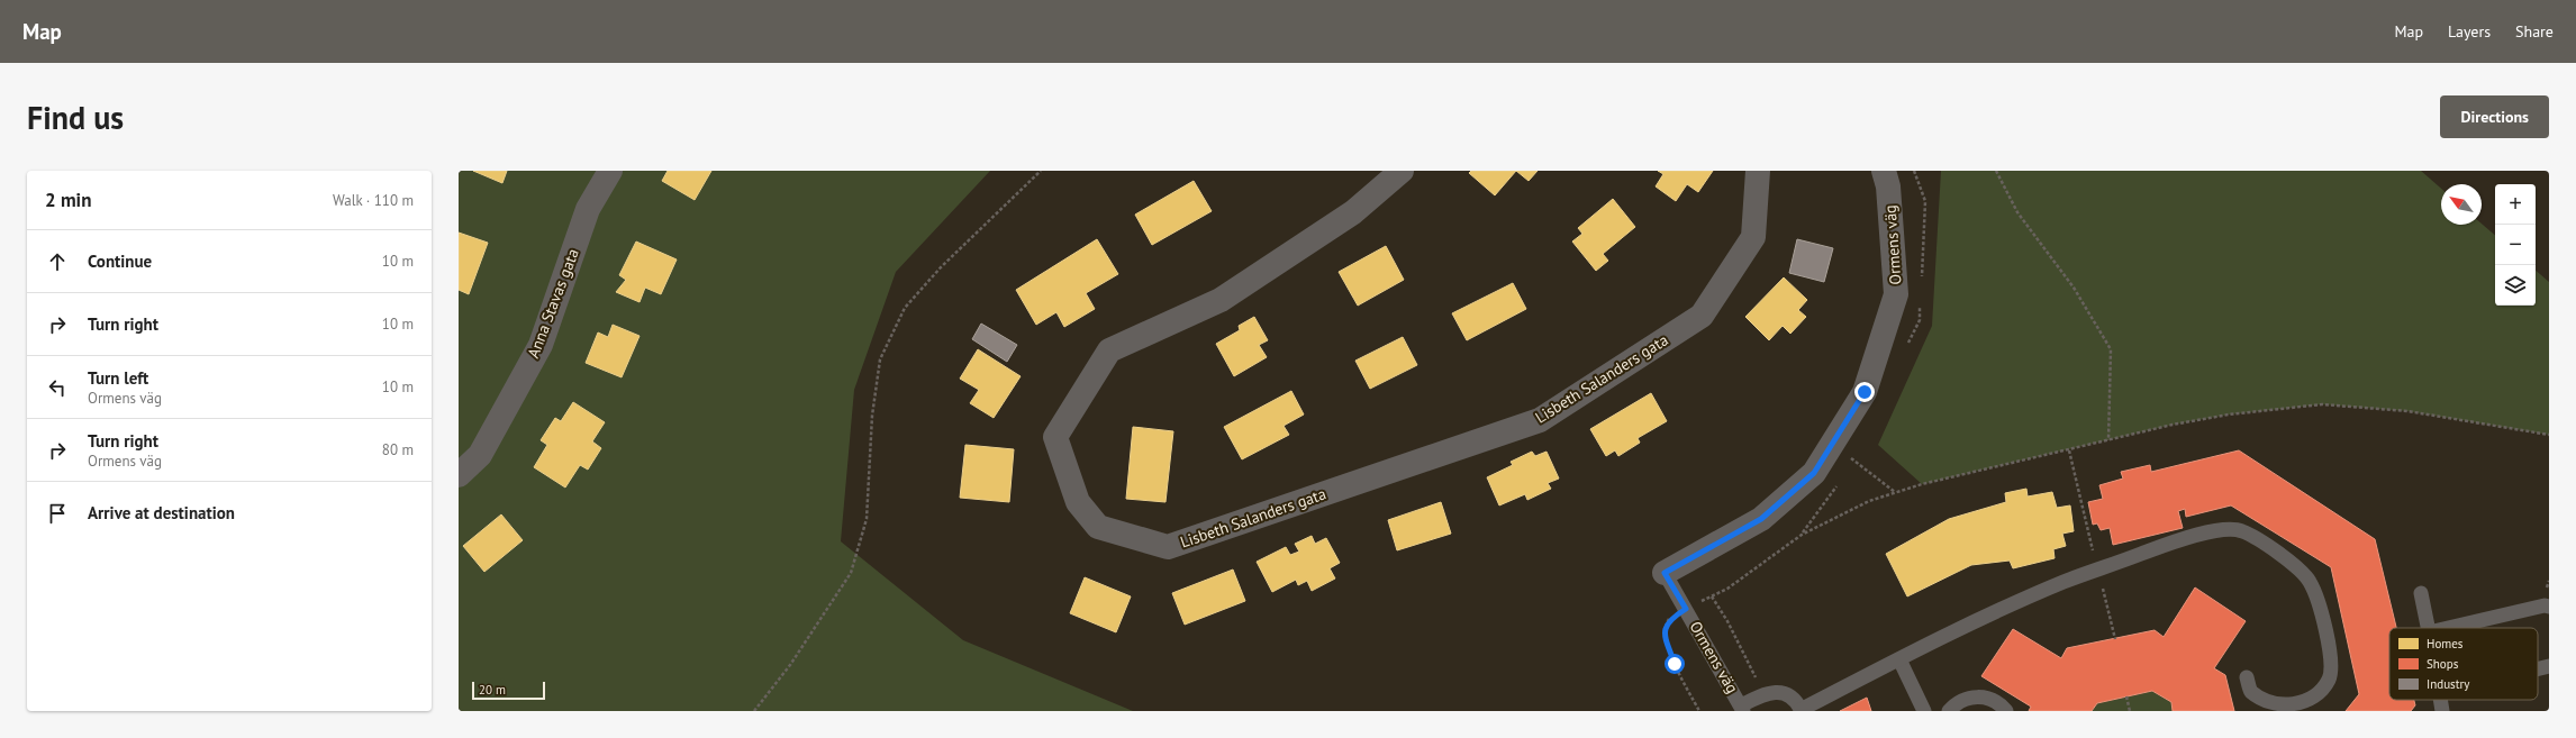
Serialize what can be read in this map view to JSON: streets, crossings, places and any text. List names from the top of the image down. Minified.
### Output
{"streets":{"street":["Ormens väg","Anna Stavas gata","Lisbeth Salanders gata"]},"legend":["Homes","Shops","Industry"],"scale_bar":"20 m","north":"top left","page":{"header":"Map","nav":["Map","Layers","Share"],"buttons":"Directions","title":"Find us","heading":["2 min","Walk · 110 m"],"map_buttons":["+","−"],"list":[["Continue","10 m"],["Turn right","10 m"],["Turn left","Ormens väg","10 m"],["Turn right","Ormens väg","80 m"],"Arrive at destination"],"scale":"20 m"}}
